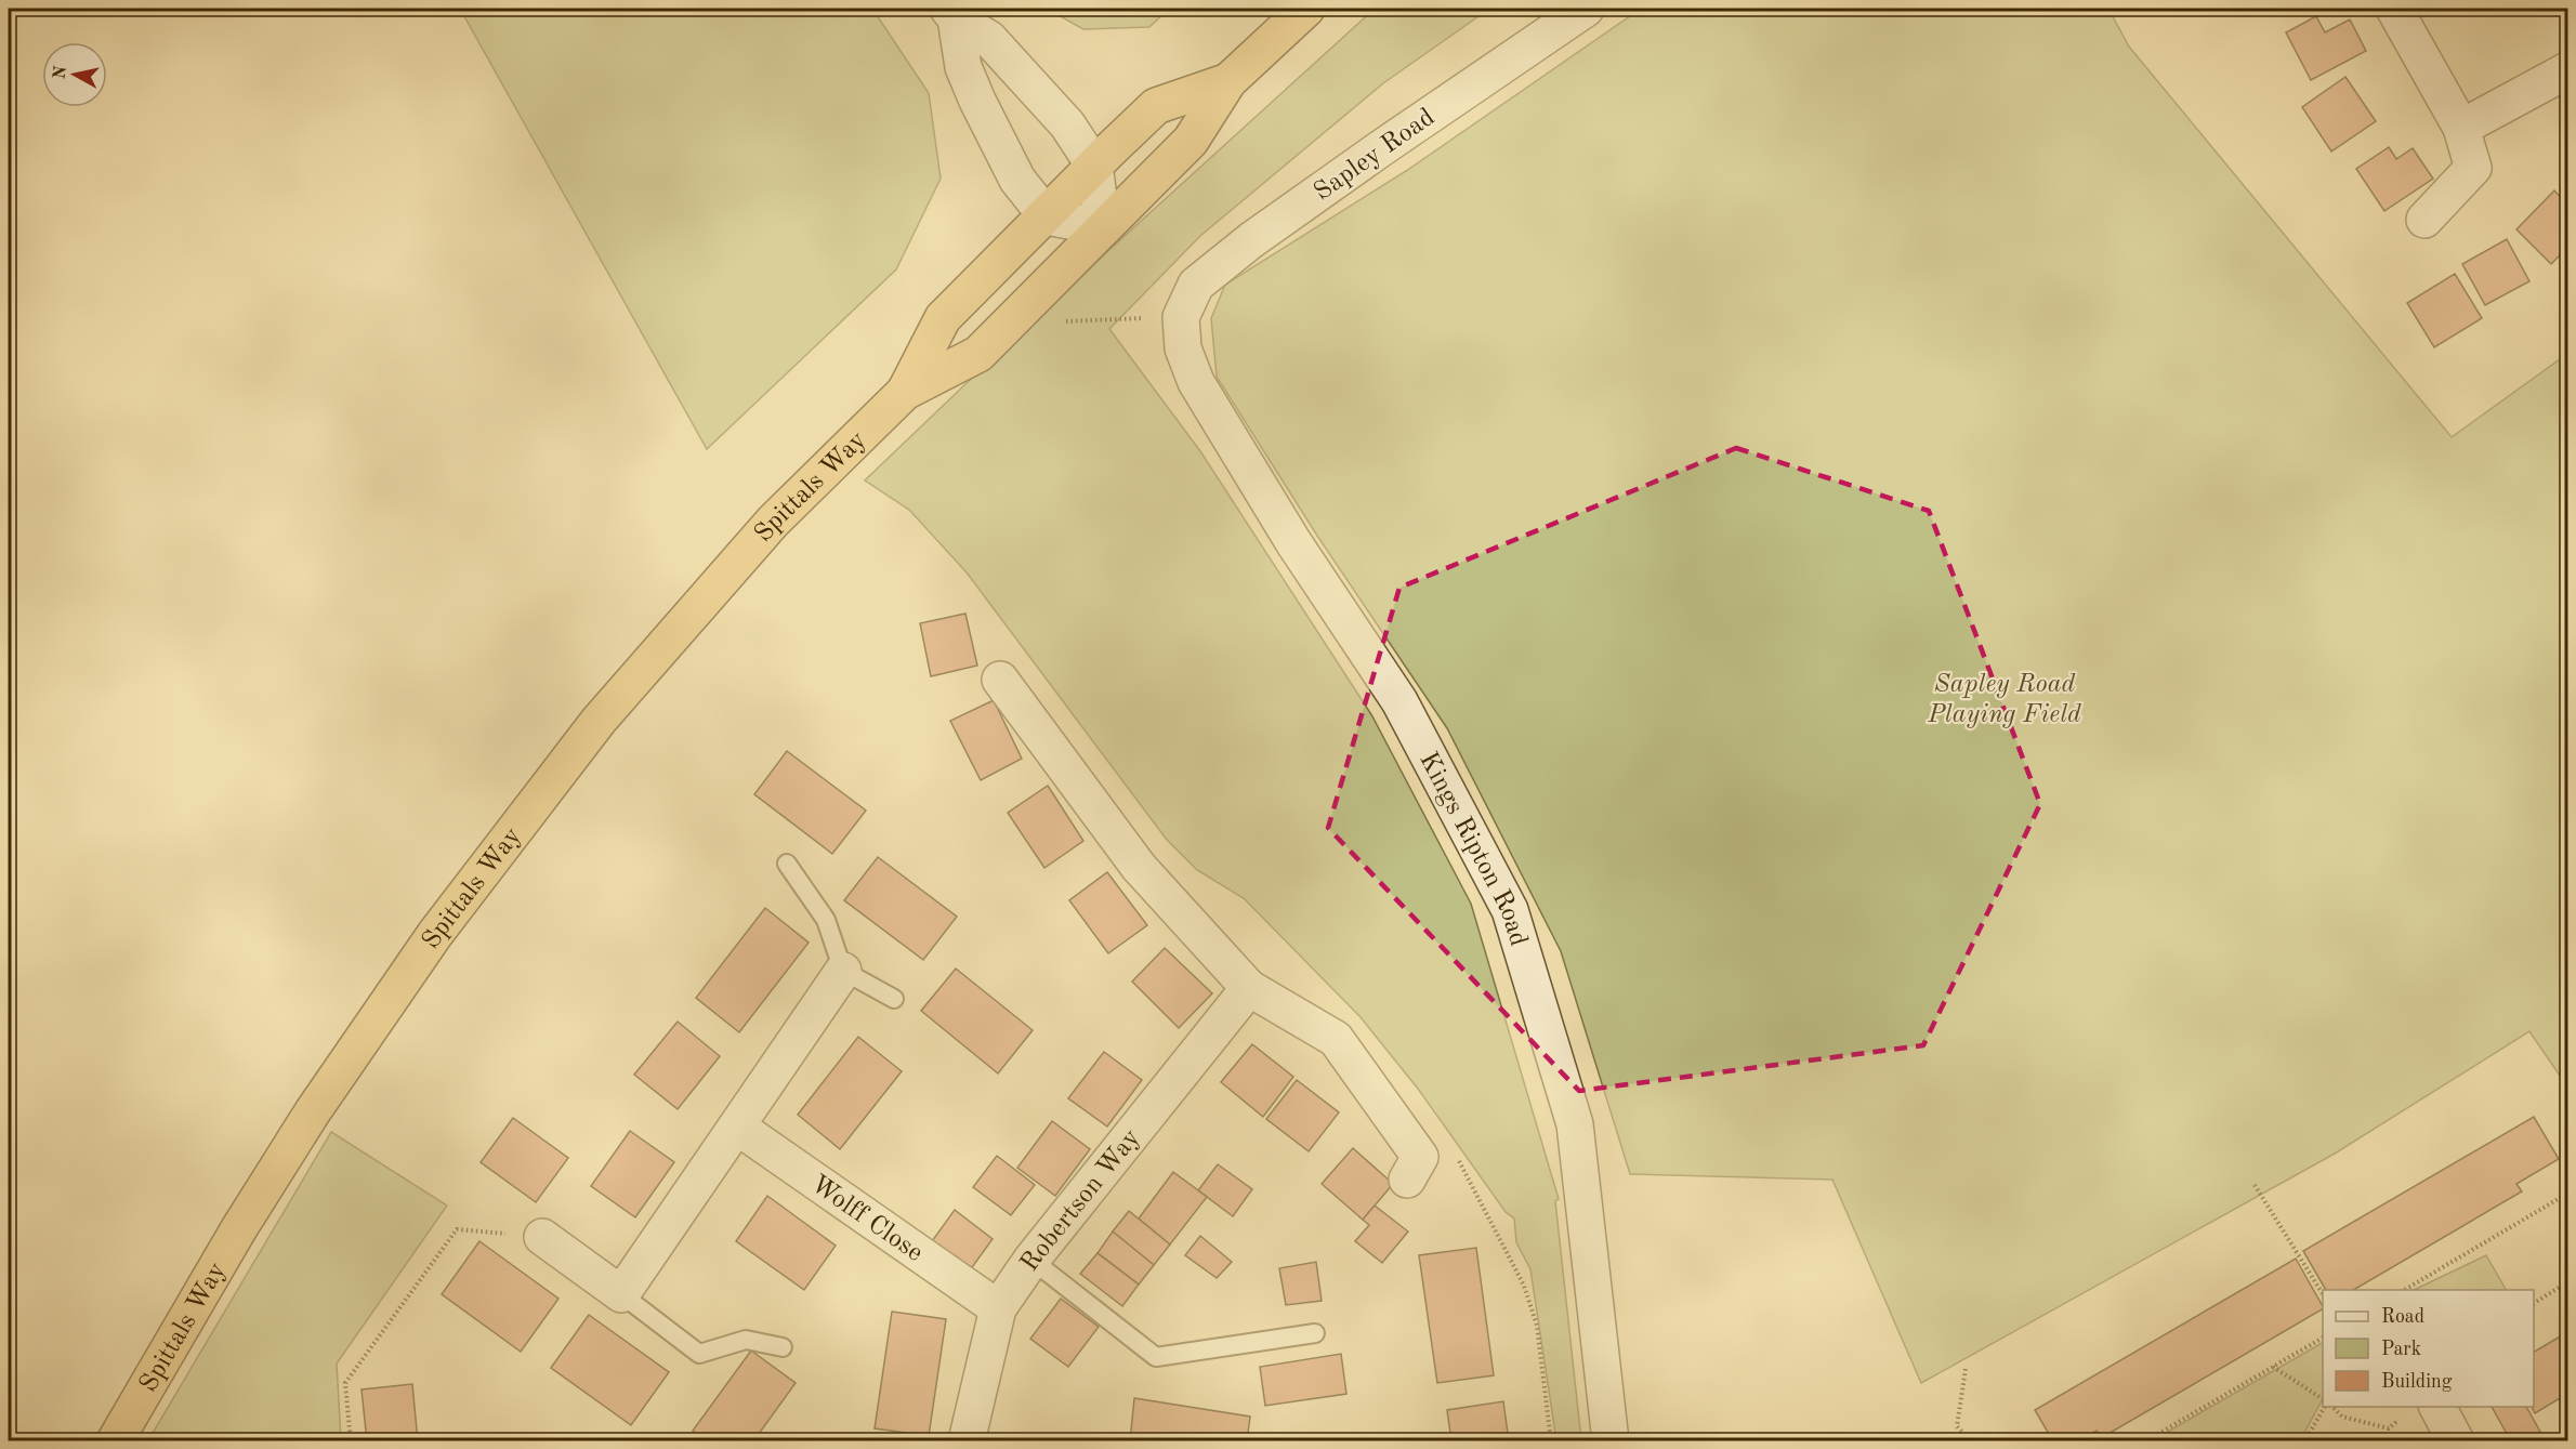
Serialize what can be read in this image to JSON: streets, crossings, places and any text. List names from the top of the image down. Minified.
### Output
{"streets":{"highway":["Spittals Way"],"street":["Sapley Road","Kings Ripton Road","Robertson Way","Wolff Close"]},"crossings":[["Sapley Road","Kings Ripton Road"],["Robertson Way","Wolff Close"]],"parks":["Sapley Road Playing Field"],"legend":["Road","Park","Building"],"north":"left"}
